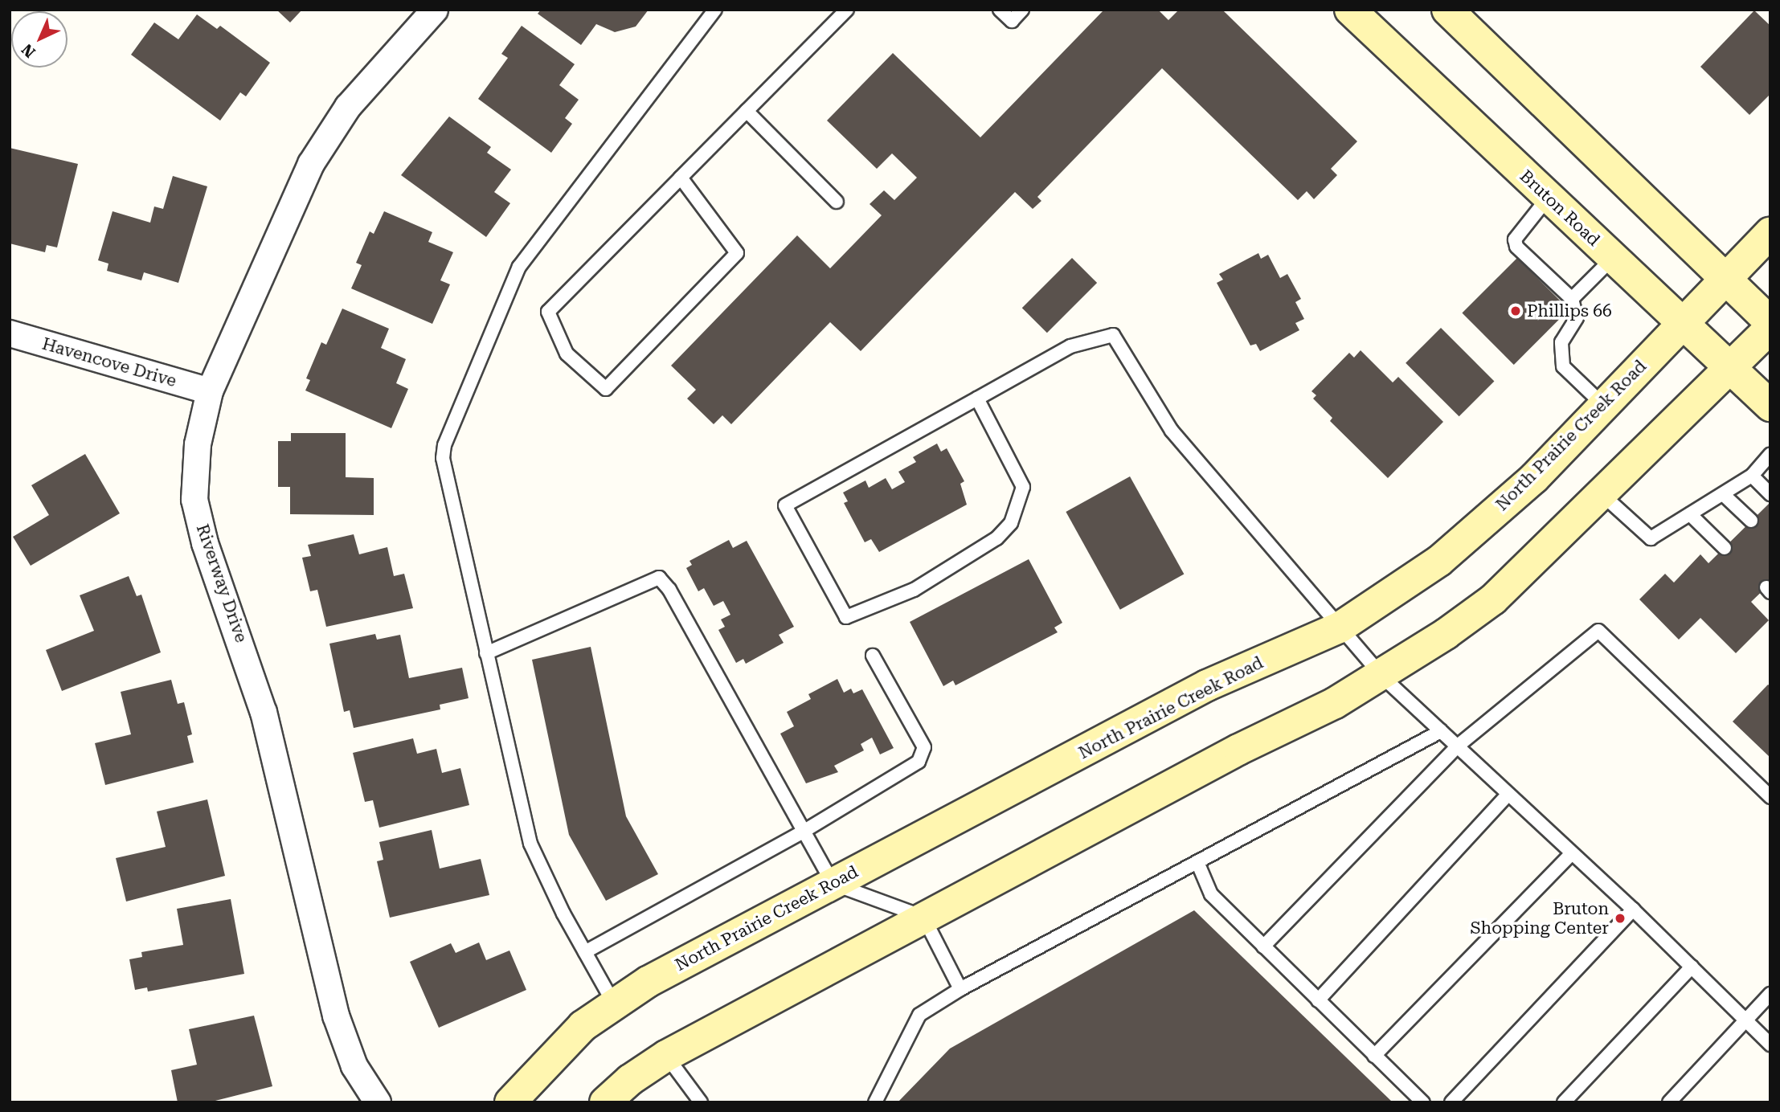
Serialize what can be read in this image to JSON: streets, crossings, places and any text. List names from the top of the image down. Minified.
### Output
{"streets":{"main road":["Bruton Road","North Prairie Creek Road"],"street":["Havencove Drive","Riverway Drive"]},"crossings":[["Bruton Road","North Prairie Creek Road"],["Havencove Drive","Riverway Drive"]],"places":["Phillips 66","Bruton Shopping Center"],"north":"bottom left"}
